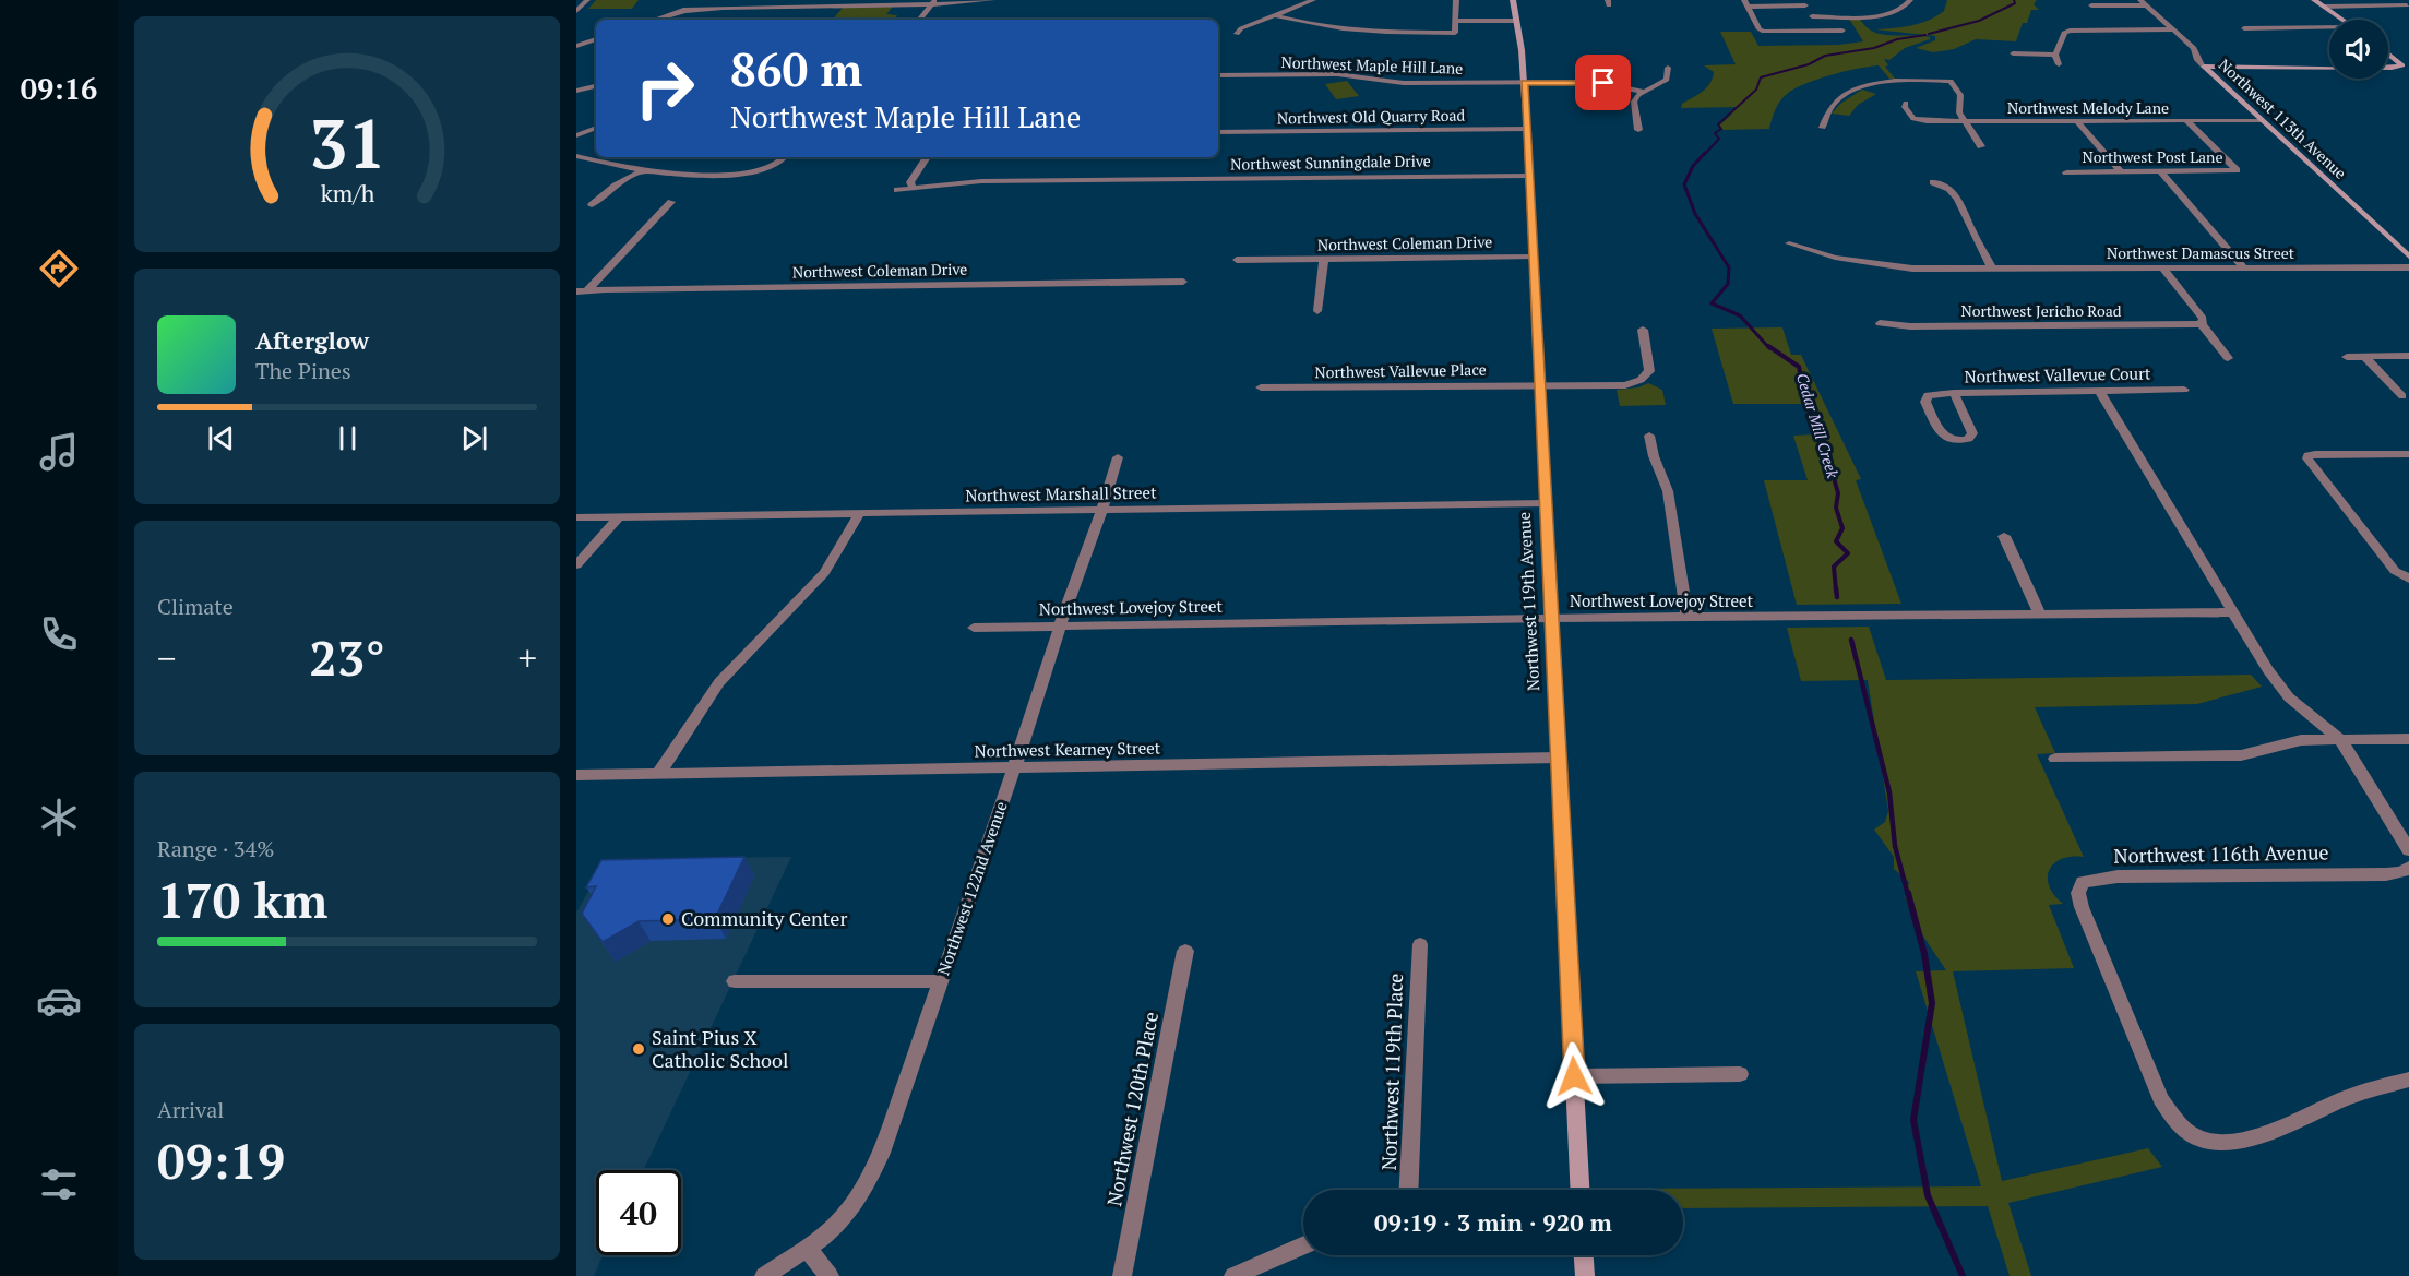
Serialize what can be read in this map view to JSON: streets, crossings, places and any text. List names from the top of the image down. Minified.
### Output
{"streets":{"street":["Northwest Maple Hill Lane","Northwest Melody Lane","Northwest Old Quarry Road","Northwest 113th Avenue","Northwest Post Lane","Northwest Sunningdale Drive","Northwest Coleman Drive","Northwest Damascus Street","Northwest Jericho Road","Northwest Vallevue Place","Northwest Vallevue Court","Northwest Marshall Street","Northwest 119th Avenue","Northwest Lovejoy Street","Northwest Kearney Street","Northwest 116th Avenue","Northwest 122nd Avenue","Northwest 119th Place","Northwest 120th Place"]},"crossings":[["Northwest Maple Hill Lane","Northwest 119th Avenue"],["Northwest Melody Lane","Northwest 113th Avenue"],["Northwest Melody Lane","Northwest Post Lane"],["Northwest Old Quarry Road","Northwest 119th Avenue"],["Northwest Sunningdale Drive","Northwest 119th Avenue"],["Northwest Coleman Drive","Northwest 119th Avenue"],["Northwest Vallevue Place","Northwest 119th Avenue"],["Northwest Marshall Street","Northwest 119th Avenue"],["Northwest Marshall Street","Northwest 122nd Avenue"],["Northwest 119th Avenue","Northwest Lovejoy Street"],["Northwest 119th Avenue","Northwest Kearney Street"],["Northwest Lovejoy Street","Northwest 122nd Avenue"],["Northwest Kearney Street","Northwest 122nd Avenue"]],"water":["Cedar Mill Creek"],"places":["Community Center","Saint Pius X Catholic School"],"page":{"tabs":"09:16","turn":["860 m","Northwest Maple Hill Lane"],"song":["Afterglow","The Pines"],"tile":["Climate",["Range · 34%","170 km"],["Arrival","09:19"]],"heat":["−","23°","+"],"limit":"40","trip":"09:19 · 3 min · 920 m","gauge":["31","km/h"]}}
